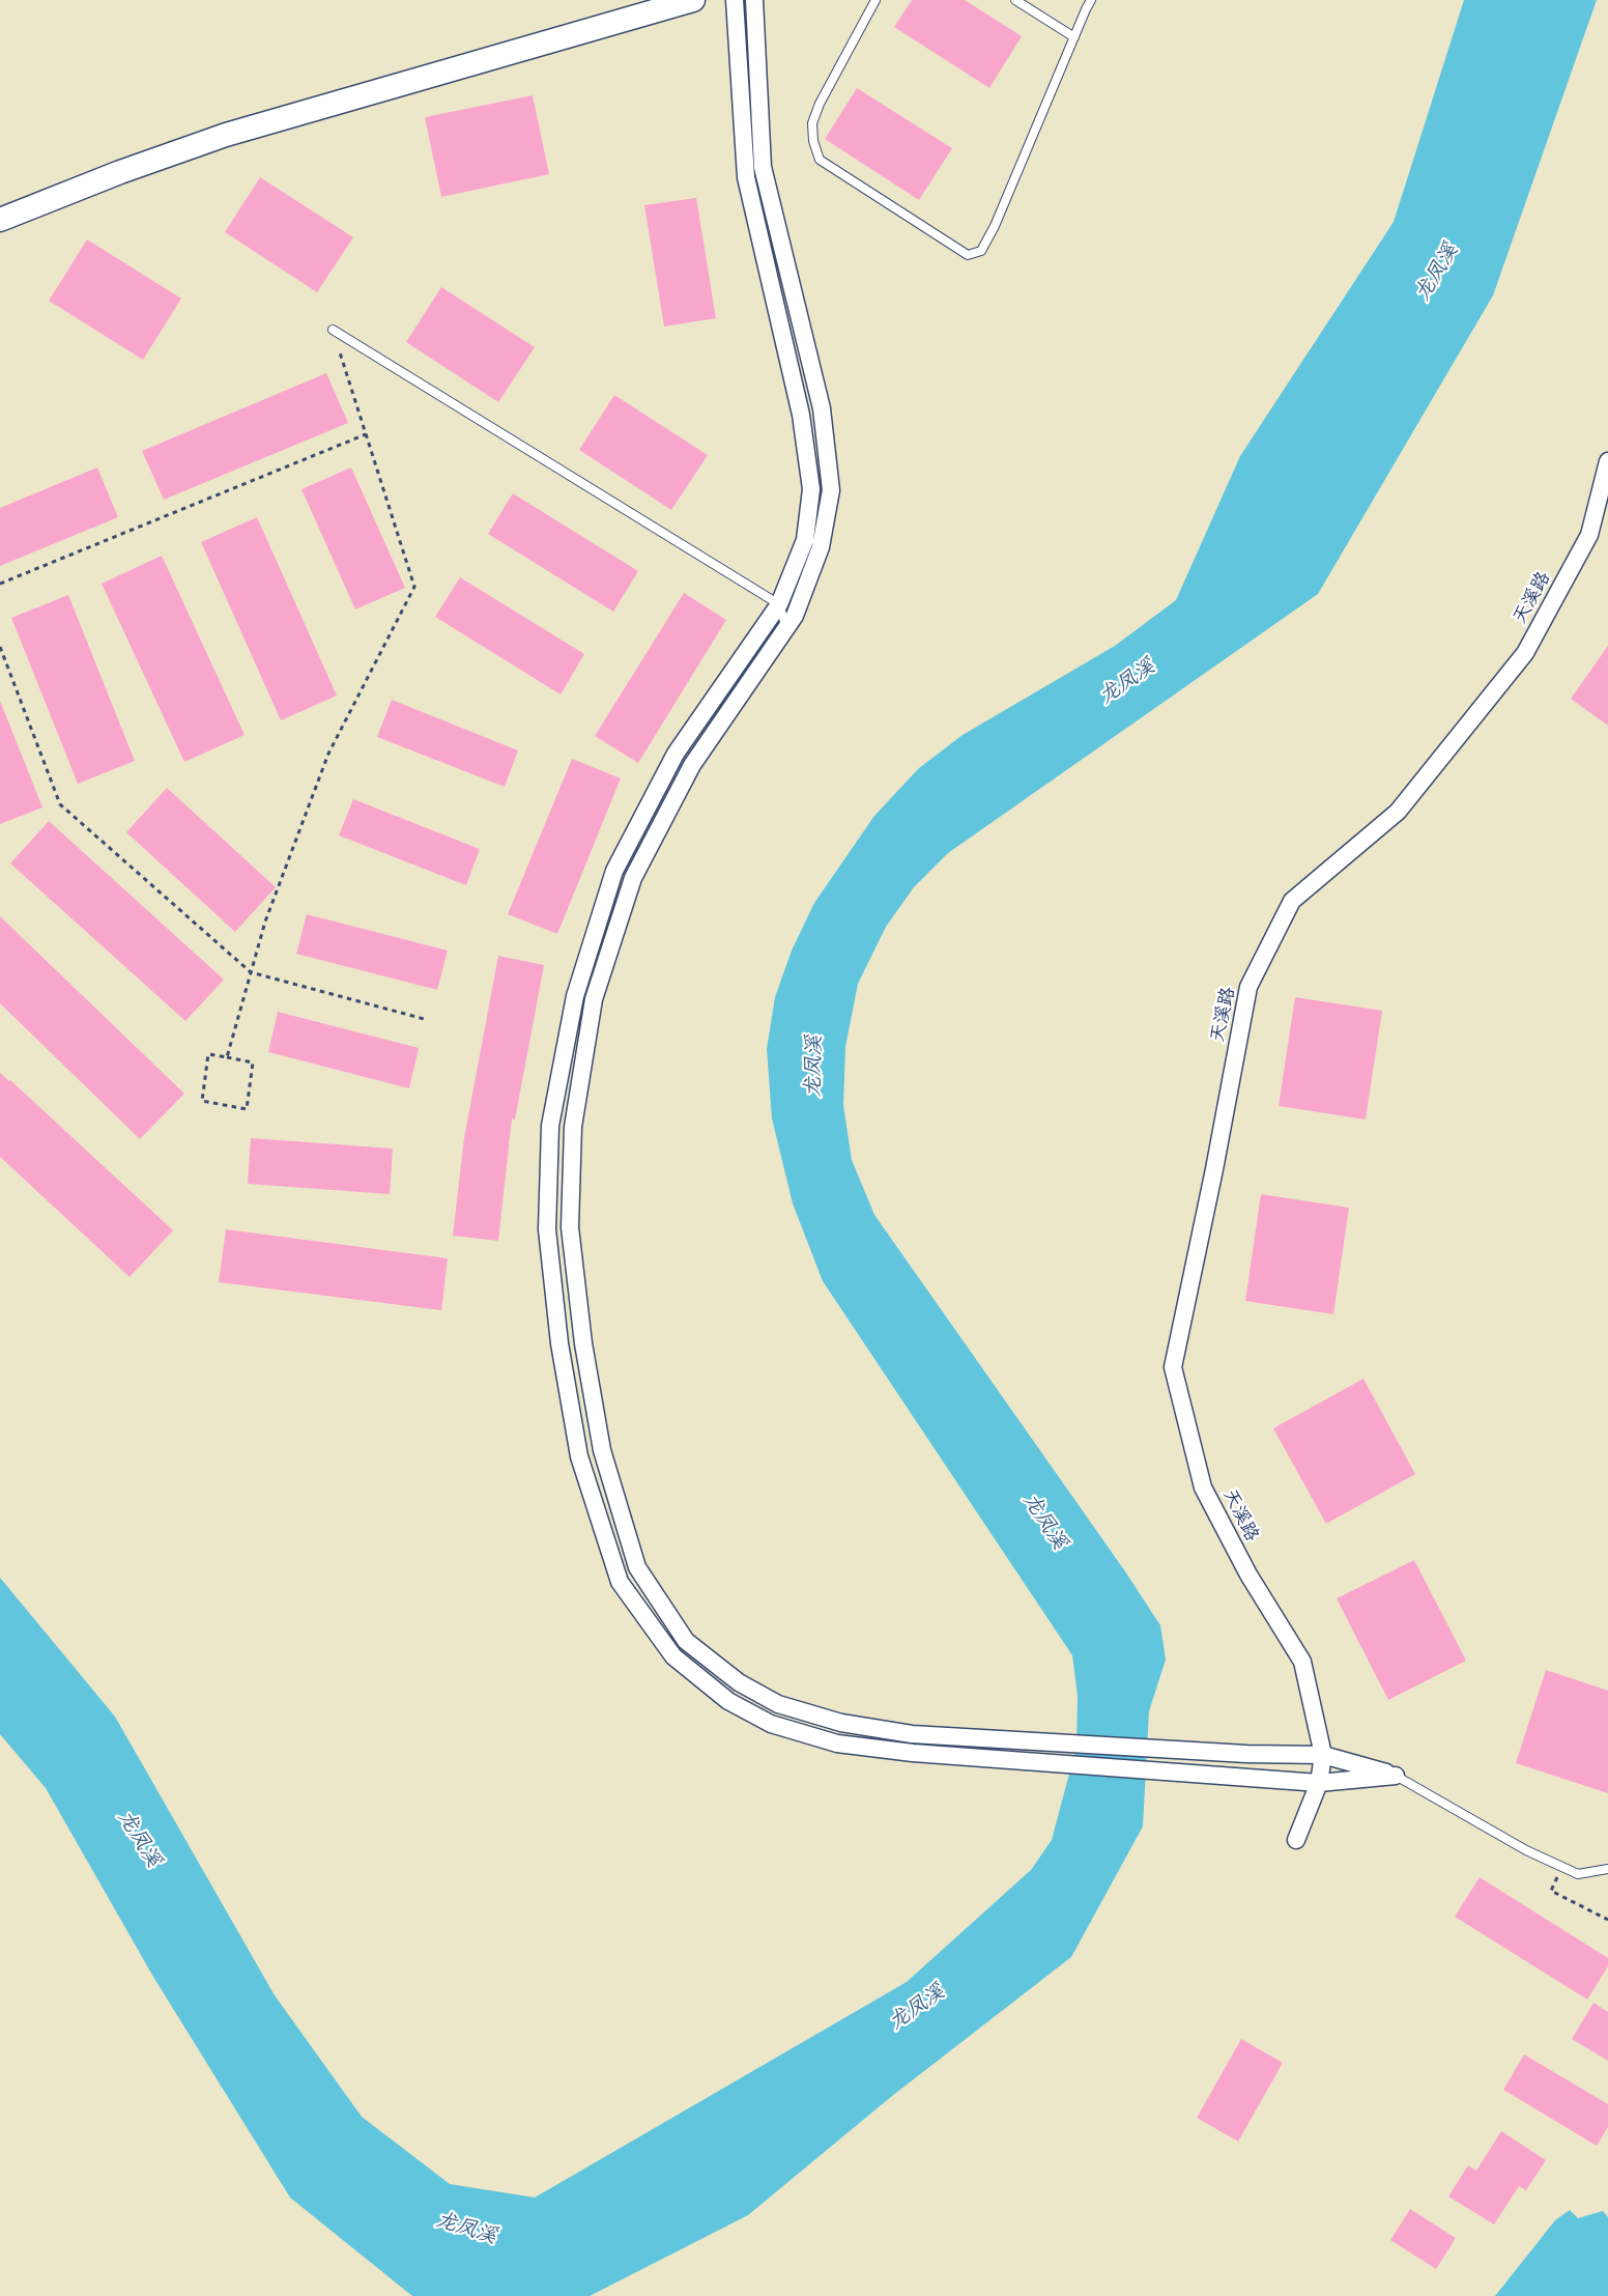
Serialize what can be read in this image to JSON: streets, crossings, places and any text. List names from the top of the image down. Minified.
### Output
{"streets":{"street":["天溪路"]},"water":["龙凤溪"]}
